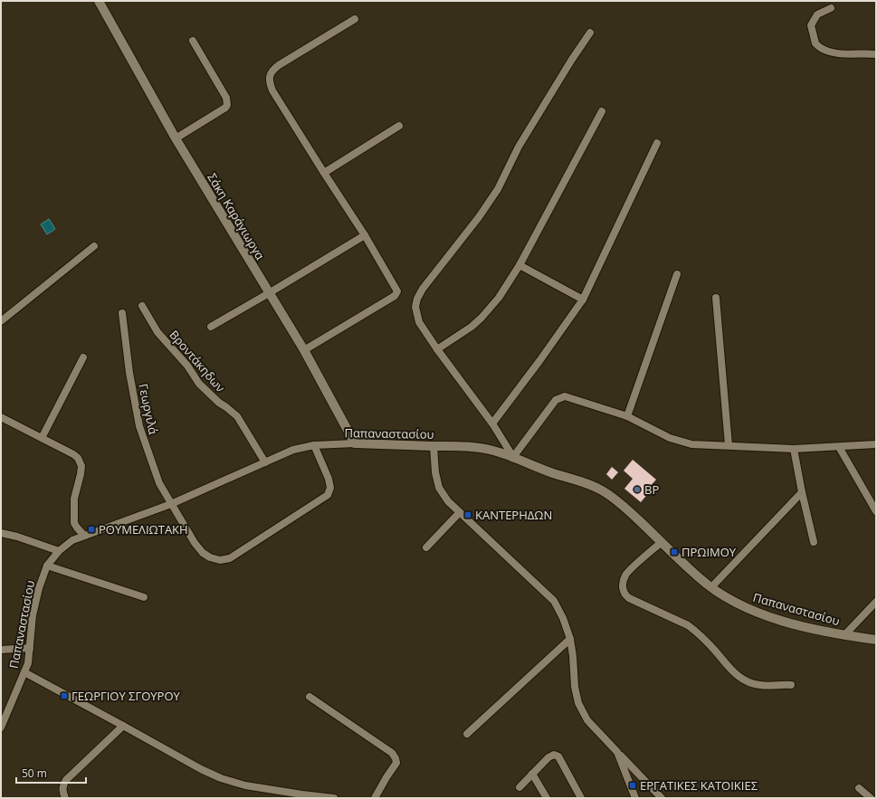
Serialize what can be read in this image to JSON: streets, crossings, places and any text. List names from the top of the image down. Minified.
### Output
{"streets":{"street":["Σάκη Καράγιωργα","Βροντάκηδων","Γεωργιλά","Παπαναστασίου"]},"crossings":[["Σάκη Καράγιωργα","Παπαναστασίου"],["Βροντάκηδων","Παπαναστασίου"],["Γεωργιλά","Παπαναστασίου"]],"places":{"other":["BP"],"transit":["ΚΑΝΤΕΡΗΔΩΝ","ΡΟΥΜΕΛΙΩΤΑΚΗ","ΠΡΩΙΜΟΥ","ΓΕΩΡΓΙΟΥ ΣΓΟΥΡΟΥ","ΕΡΓΑΤΙΚΕΣ ΚΑΤΟΙΚΙΕΣ"]},"scale_bar":"50 m"}
